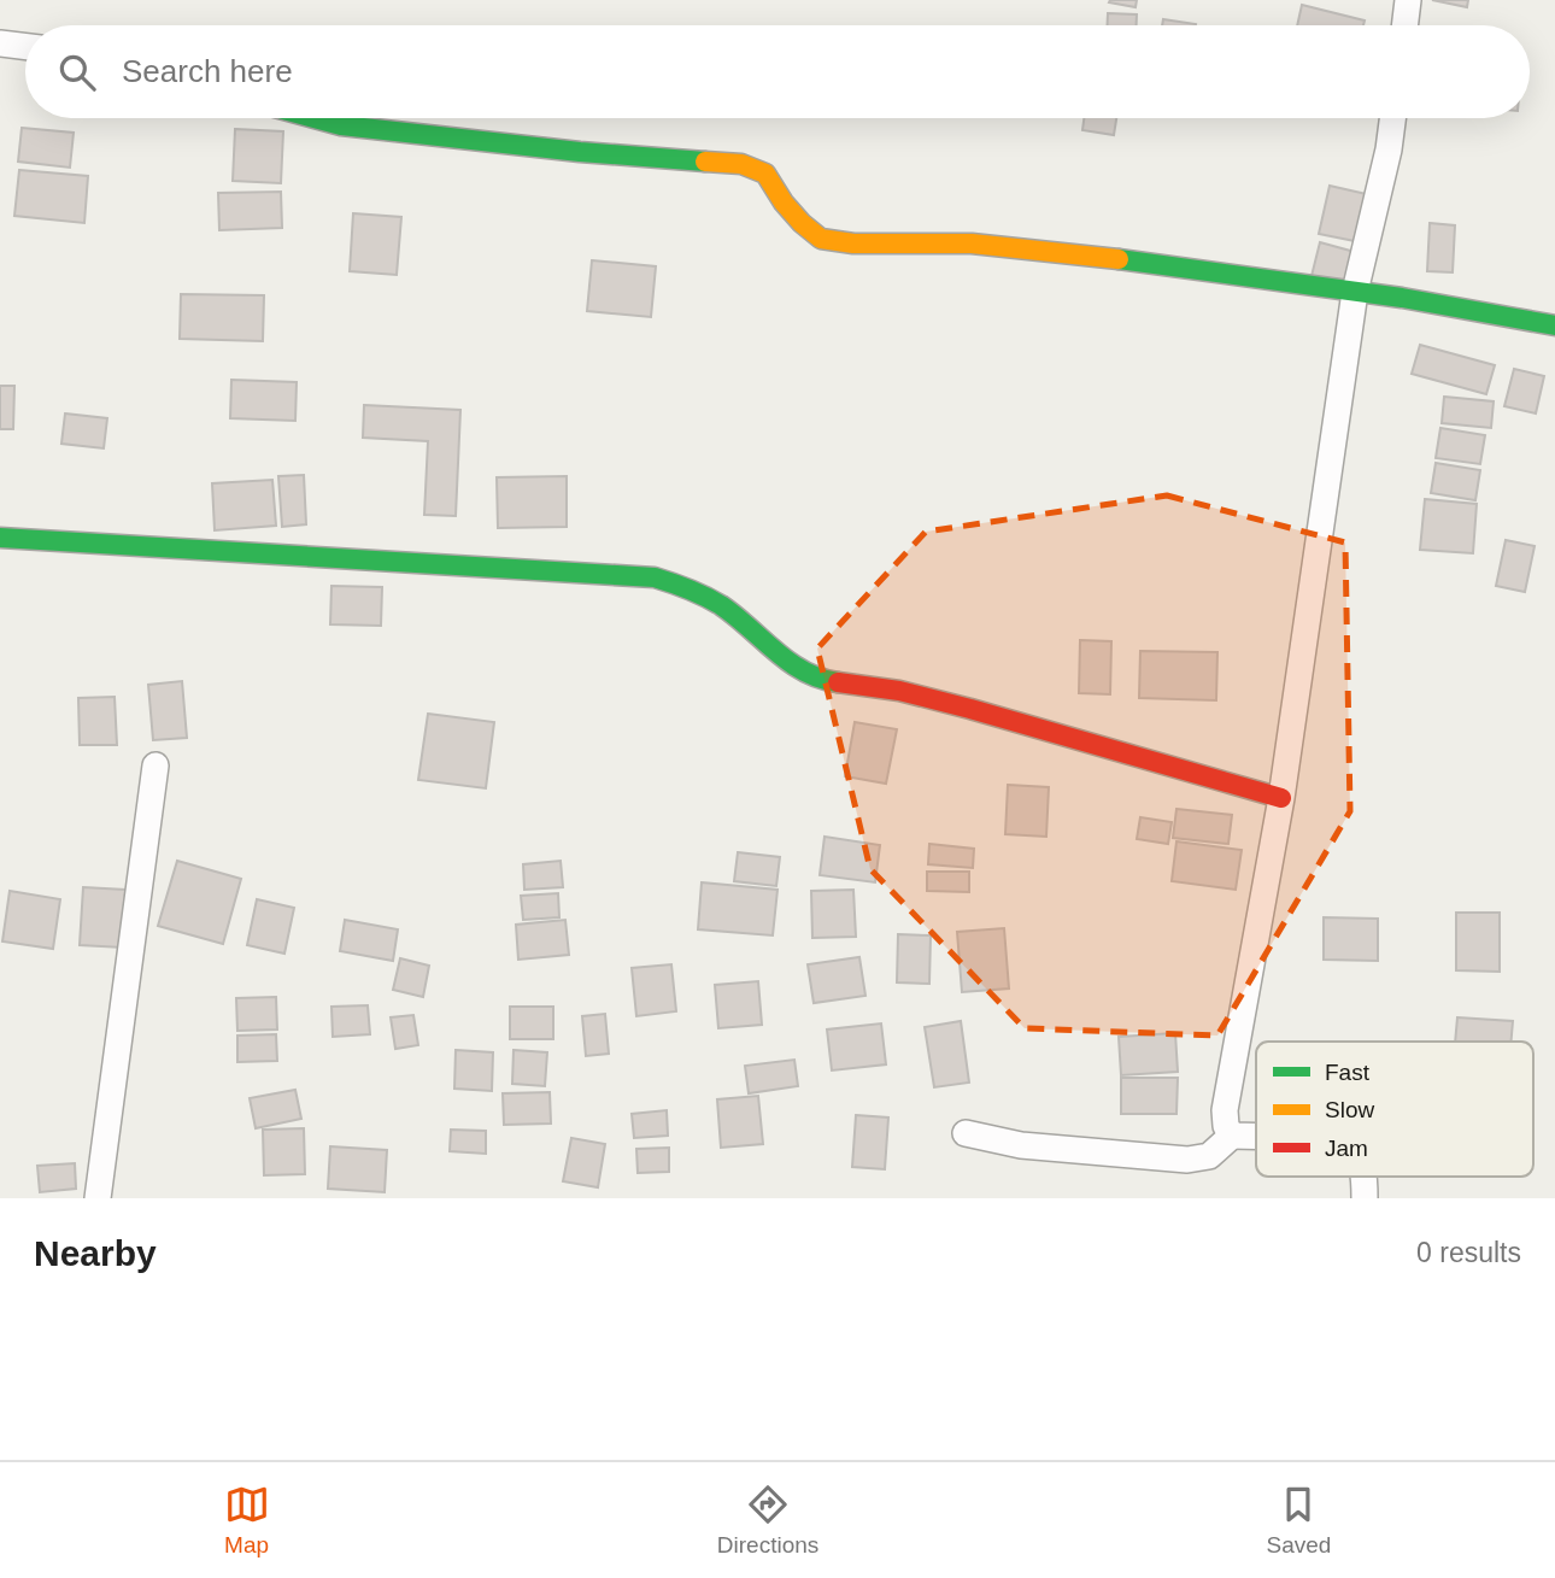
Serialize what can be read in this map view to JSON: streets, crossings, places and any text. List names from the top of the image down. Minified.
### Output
{"legend":["Fast","Slow","Jam"],"page":{"search":"Search here","heading":["Nearby","0 results"],"nav":["Map","Directions","Saved"]}}
